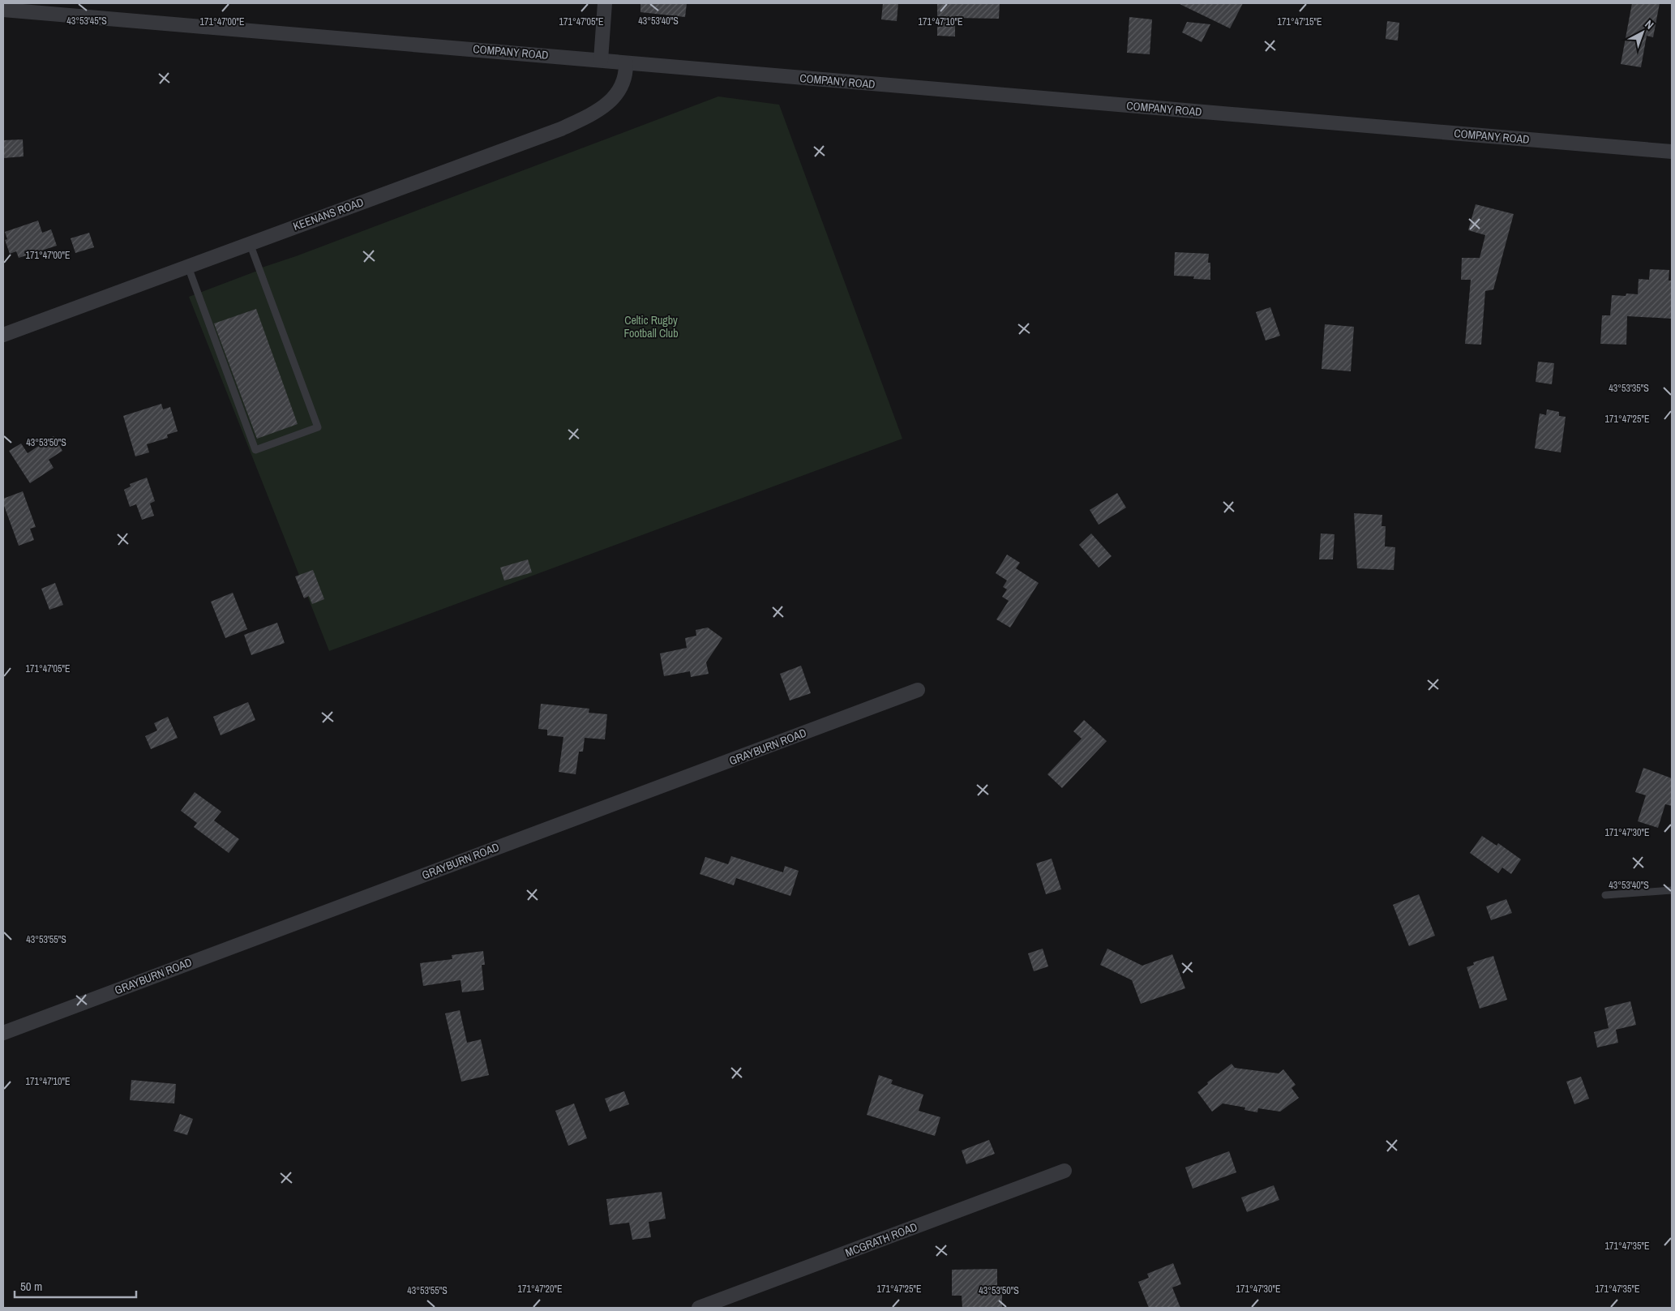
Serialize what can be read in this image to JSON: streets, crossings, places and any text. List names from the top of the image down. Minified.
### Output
{"streets":{"street":["COMPANY ROAD","KEENANS ROAD","GRAYBURN ROAD","MCGRATH ROAD"]},"crossings":[["COMPANY ROAD","KEENANS ROAD"]],"parks":["Celtic Rugby Football Club"],"scale_bar":"50 m","north":"top right","coordinates":["43°53'45\"S","43°53'40\"S","171°47'05\"E","171°47'10\"E","171°47'15\"E","171°47'00\"E","43°53'35\"S","171°47'25\"E","43°53'50\"S","171°47'30\"E","43°53'55\"S","171°47'35\"E","171°47'20\"E"]}
